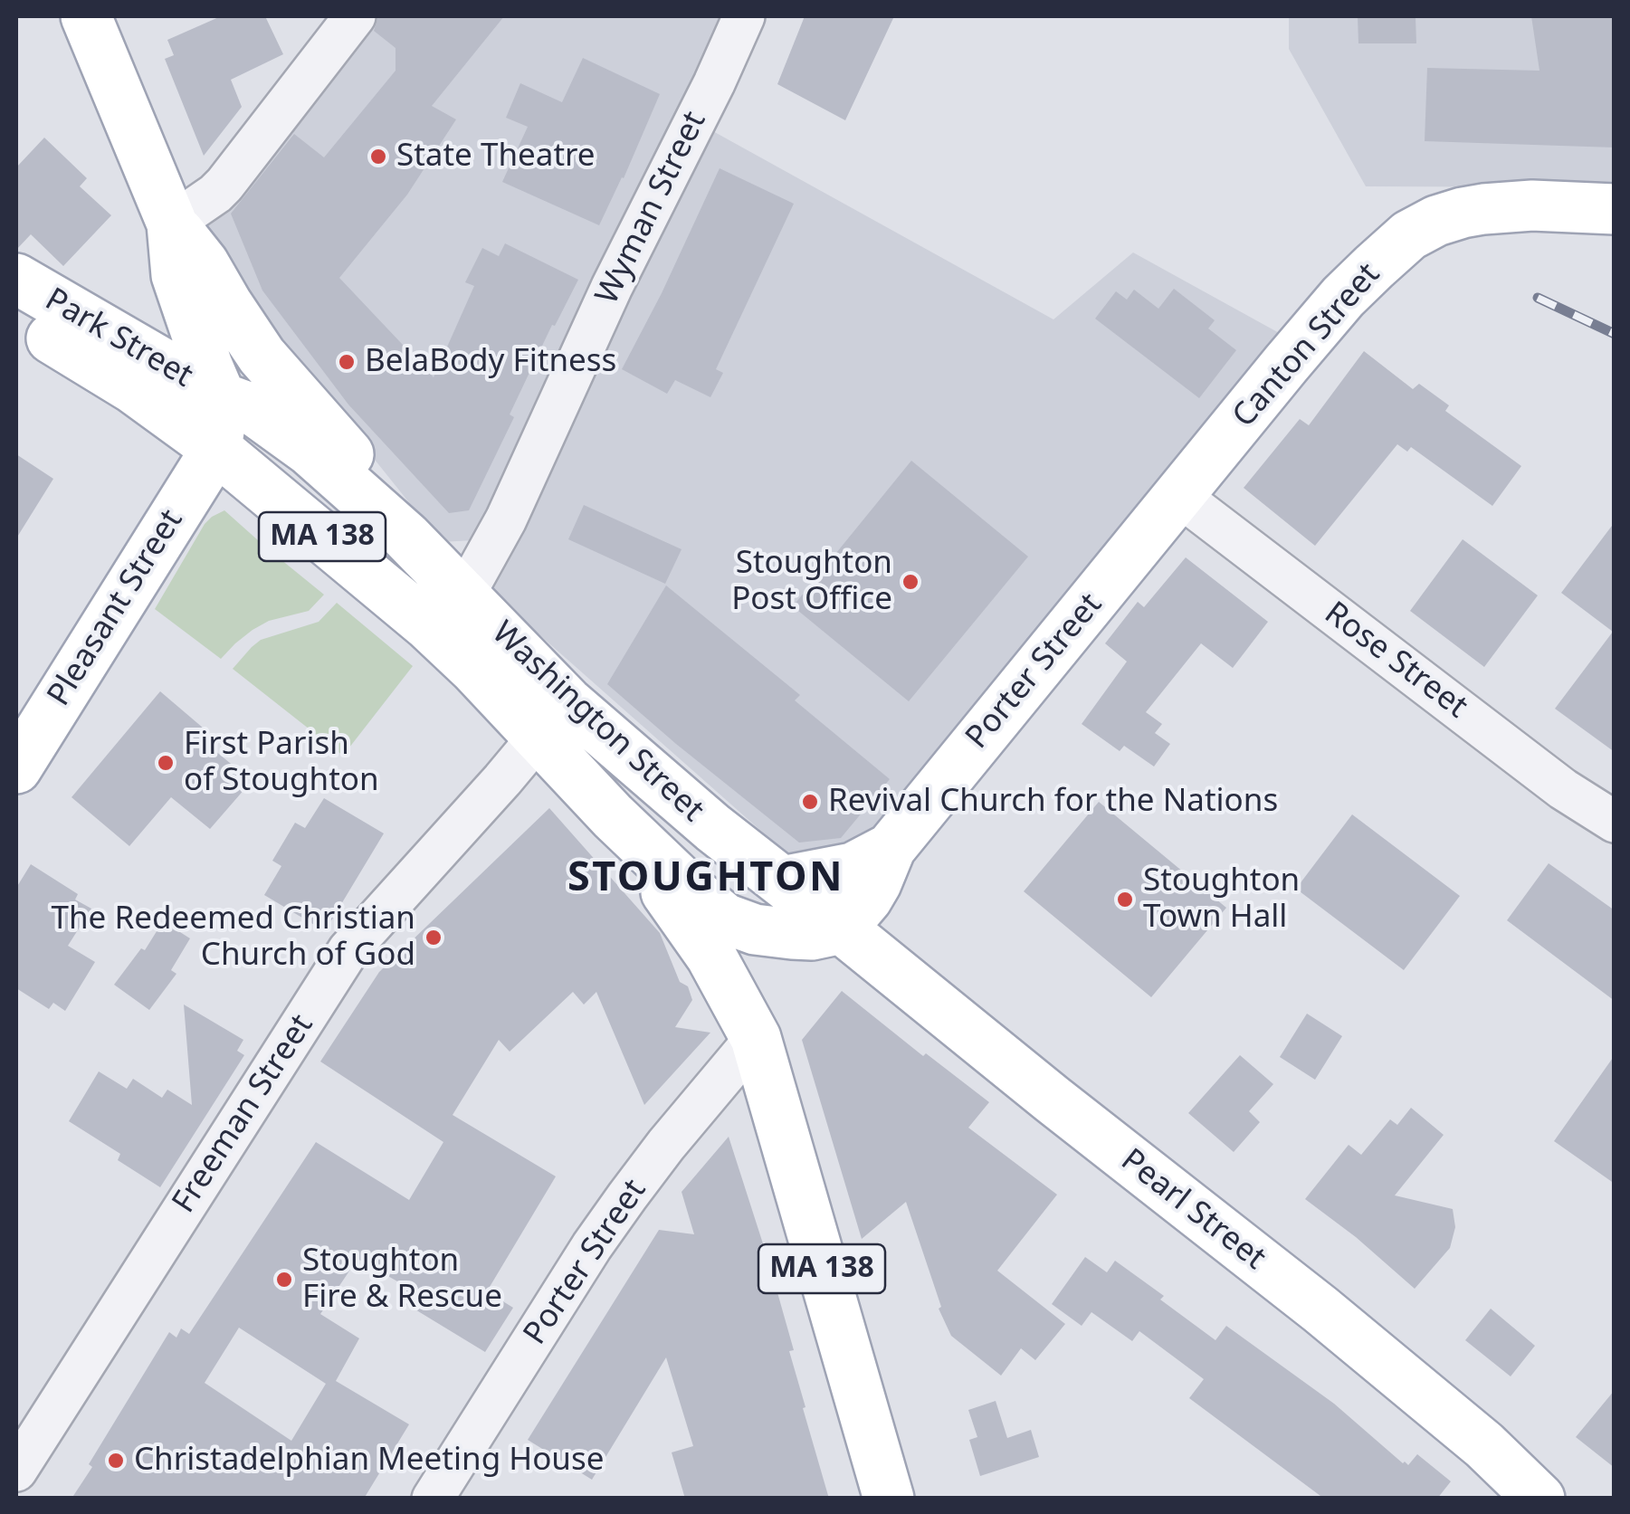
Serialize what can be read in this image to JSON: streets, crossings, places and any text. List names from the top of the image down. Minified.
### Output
{"streets":{"main road":["Park Street","Canton Street","MA 138","Pleasant Street","Porter Street","Washington Street","Pearl Street"],"street":["Wyman Street","Rose Street","Freeman Street"]},"crossings":[["Wyman Street","Washington Street"],["Park Street","Washington Street"],["Canton Street","Rose Street"],["Canton Street","Porter Street"],["MA 138","Porter Street"],["MA 138","Washington Street"],["MA 138","Pearl Street"],["Pleasant Street","Washington Street"],["Rose Street","Porter Street"],["Porter Street","Washington Street"],["Porter Street","Pearl Street"],["Washington Street","Freeman Street"],["Washington Street","Pearl Street"]],"districts":["STOUGHTON"],"places":["State Theatre","BelaBody Fitness","Stoughton Post Office","First Parish of Stoughton","Revival Church for the Nations","Stoughton Town Hall","The Redeemed Christian Church of God","Stoughton Fire & Rescue","Christadelphian Meeting House"]}
